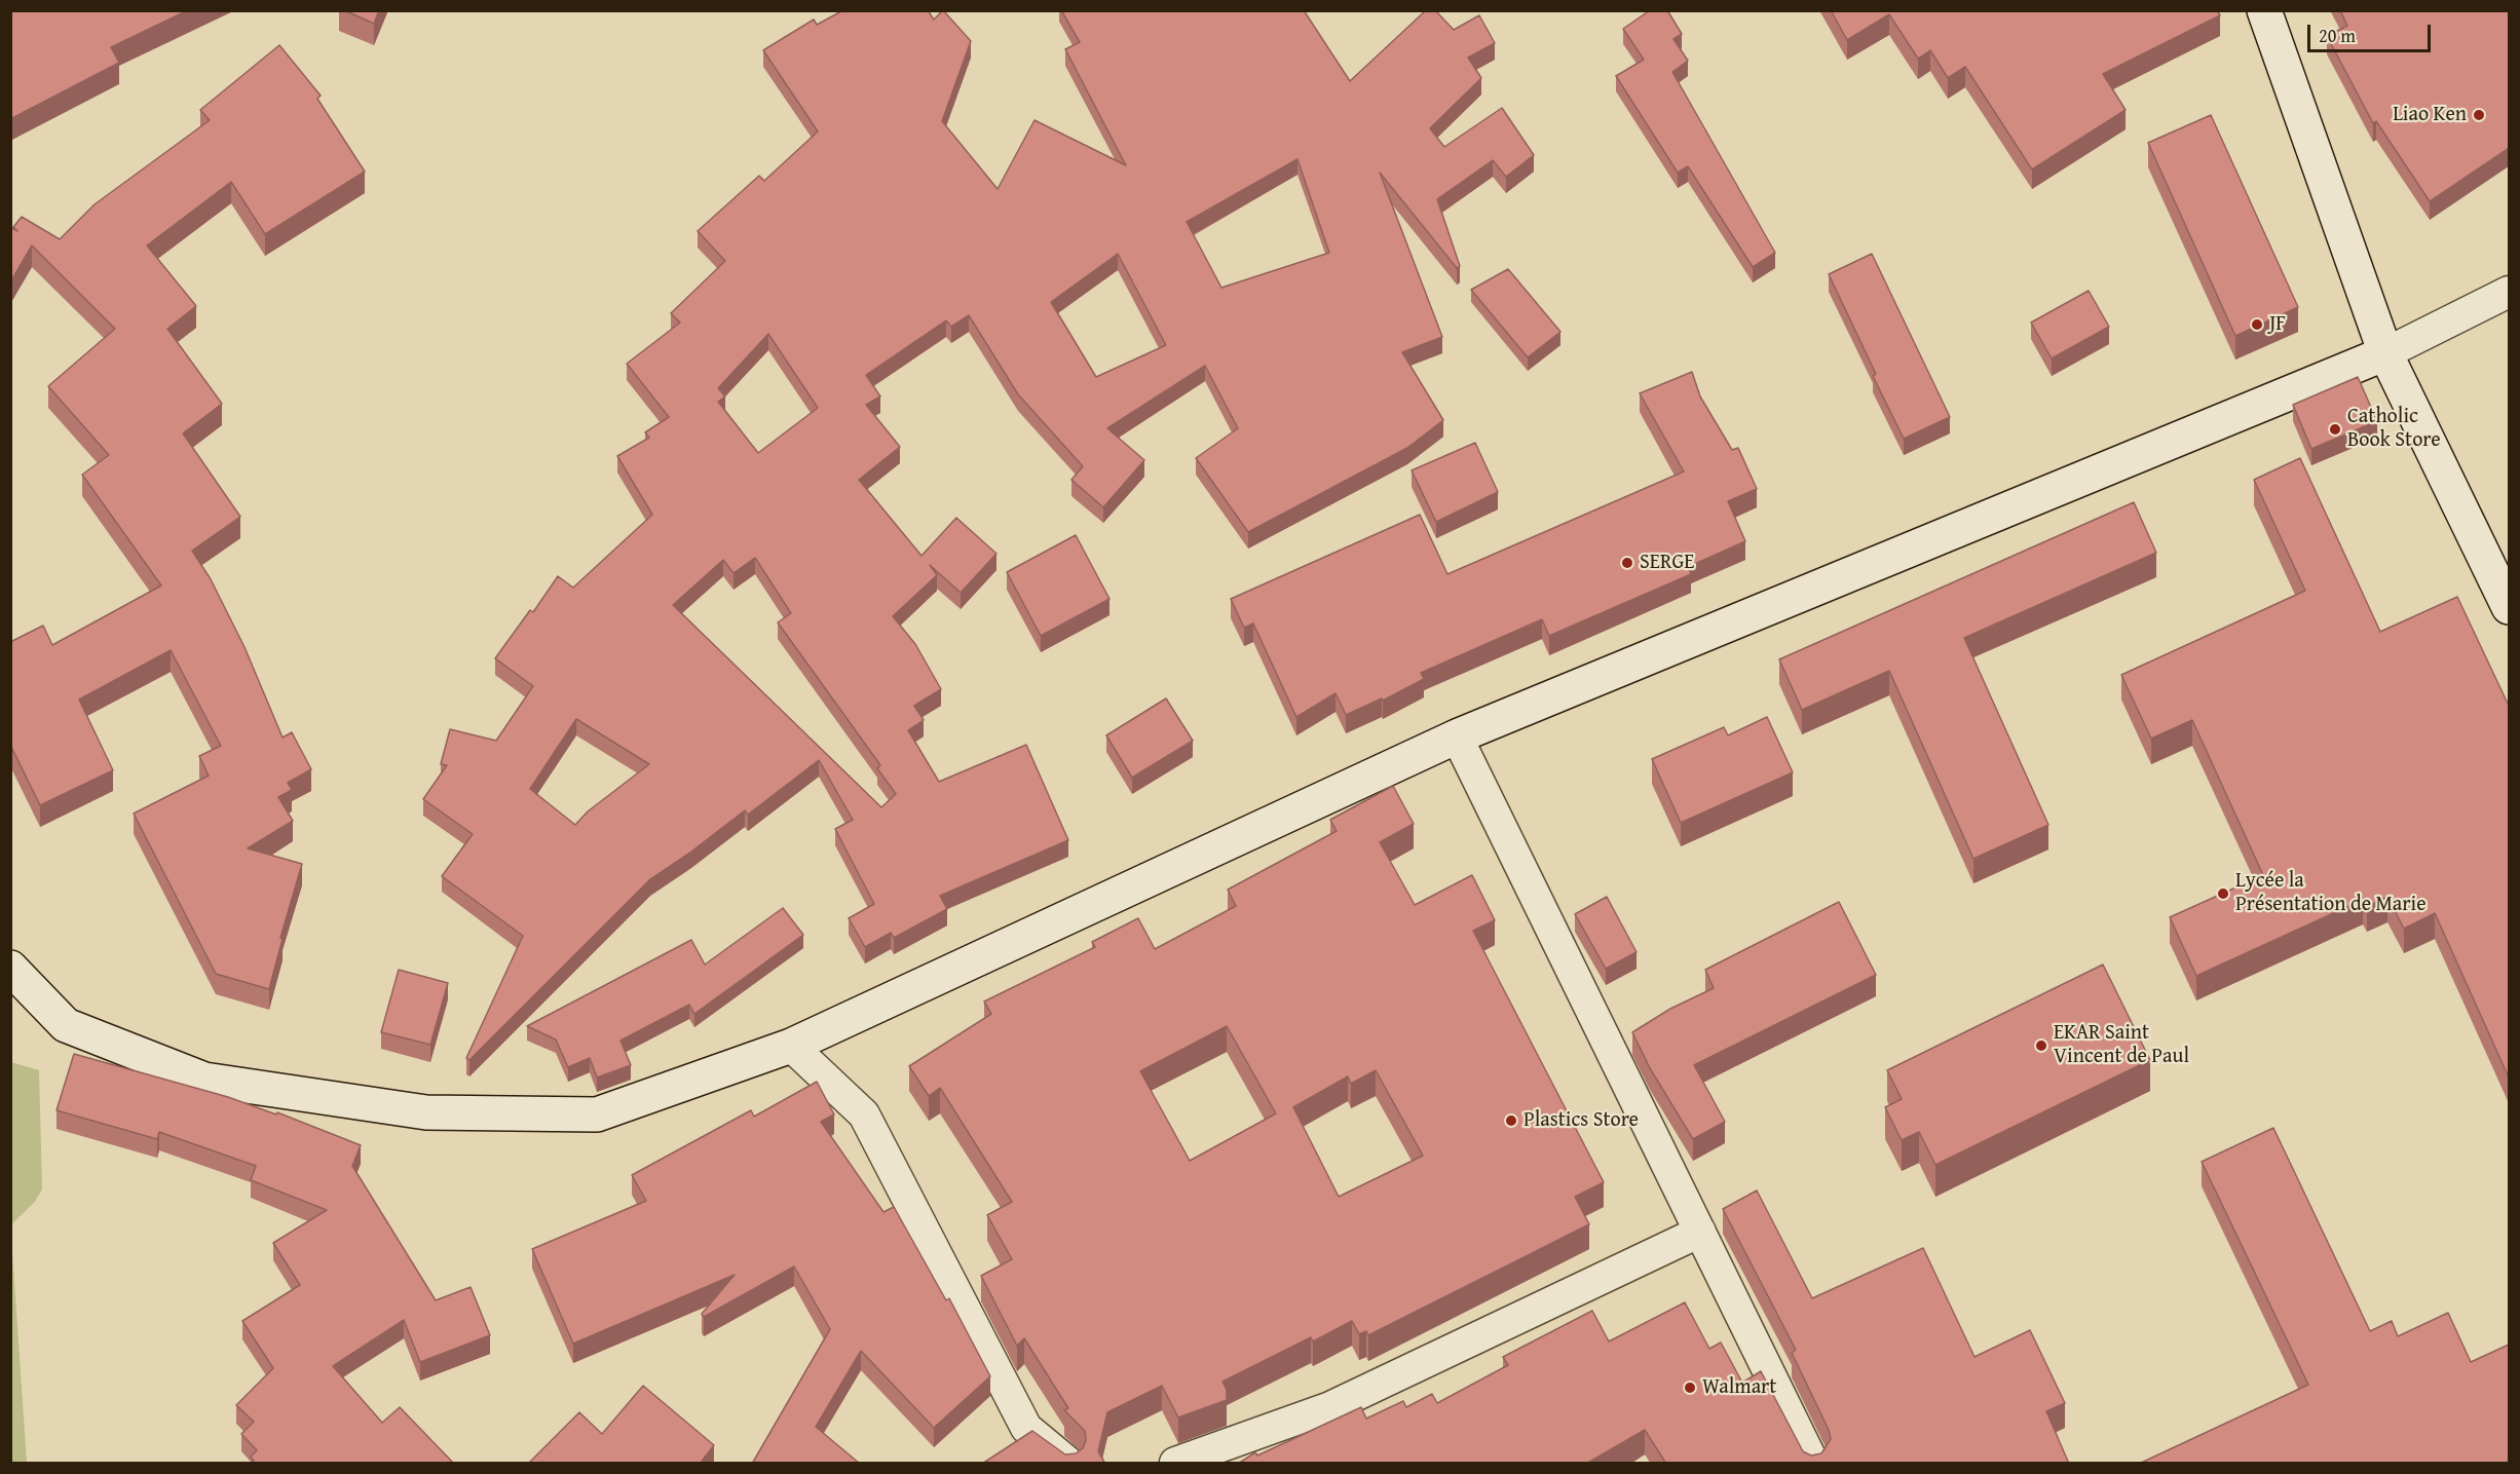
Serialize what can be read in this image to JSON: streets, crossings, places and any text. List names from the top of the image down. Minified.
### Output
{"places":["Liao Ken","JF","Catholic Book Store","SERGE","Lycée la Présentation de Marie","EKAR Saint Vincent de Paul","Plastics Store","Walmart"],"scale_bar":"20 m"}
